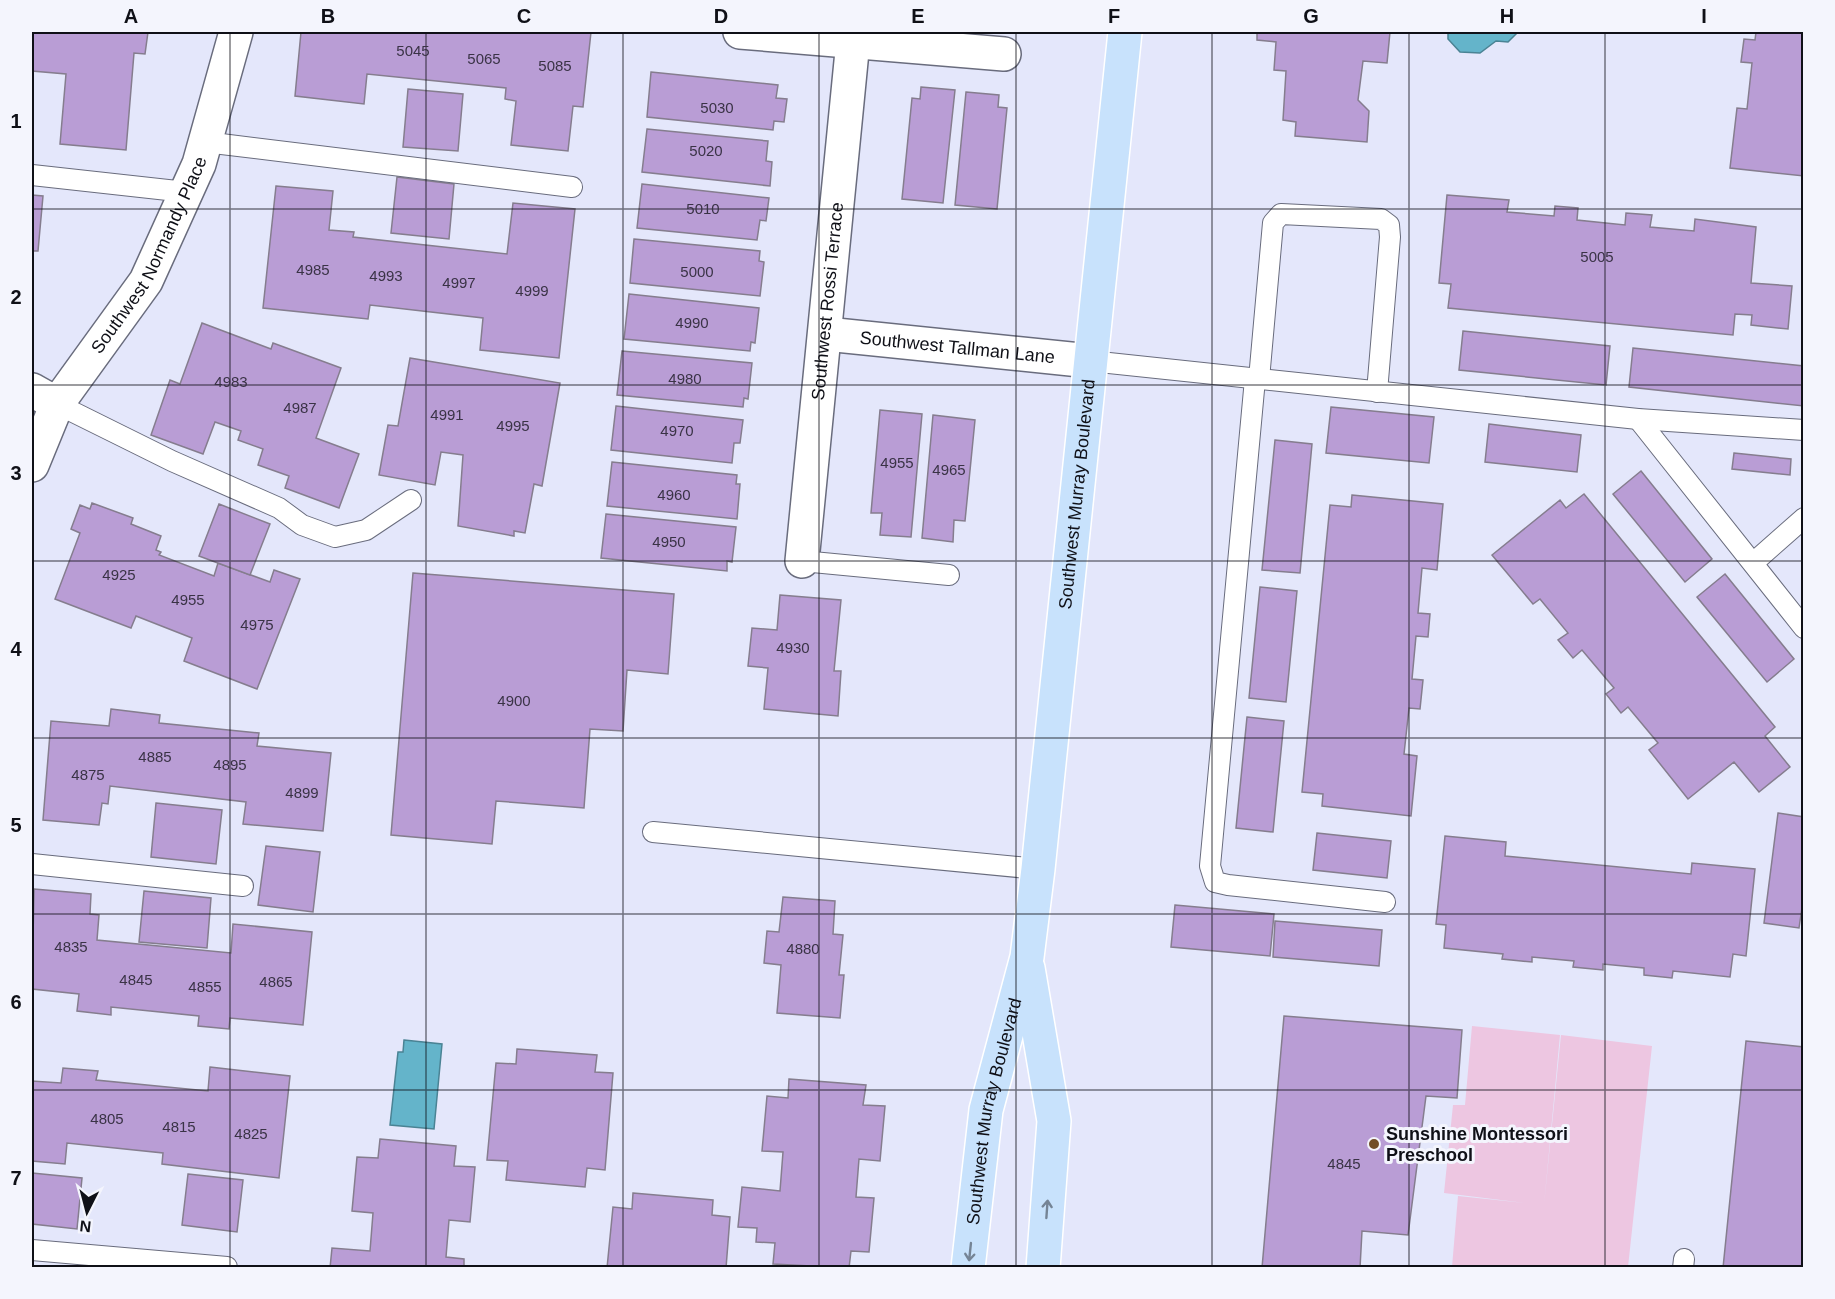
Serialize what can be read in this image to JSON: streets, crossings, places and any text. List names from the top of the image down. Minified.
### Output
{"streets":{"main road":["Southwest Murray Boulevard"],"street":["Southwest Normandy Place","Southwest Rossi Terrace","Southwest Tallman Lane"]},"crossings":[["Southwest Rossi Terrace","Southwest Tallman Lane"],["Southwest Tallman Lane","Southwest Murray Boulevard"]],"places":["Sunshine Montessori Preschool"],"house_numbers":["5045","5065","5085","5030","5020","5010","5005","4985","5000","4993","4997","4999","4990","4980","4983","4987","4991","4995","4970","4955","4965","4960","4950","4925","4955","4975","4930","4900","4885","4895","4875","4899","4835","4880","4845","4865","4855","4805","4815","4825","4845"],"north":"bottom","grid":{"columns":["A","B","C","D","E","F","G","H","I"],"rows":["1","2","3","4","5","6","7"]}}
